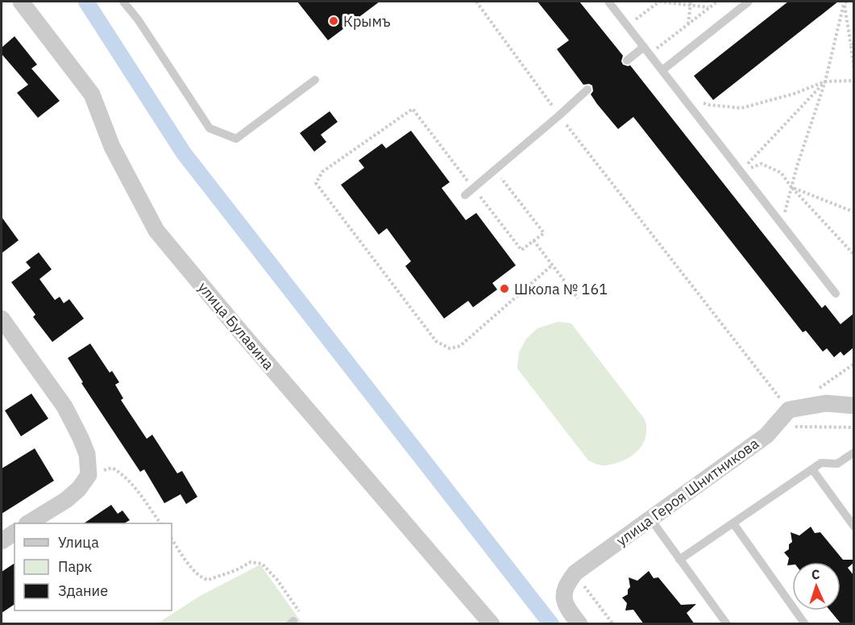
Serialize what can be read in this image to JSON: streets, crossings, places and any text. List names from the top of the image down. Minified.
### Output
{"streets":{"street":["улица Булавина","улица Героя Шнитникова"]},"places":["Крымъ","Школа № 161"],"legend":["Улица","Парк","Здание"],"north":"top"}
